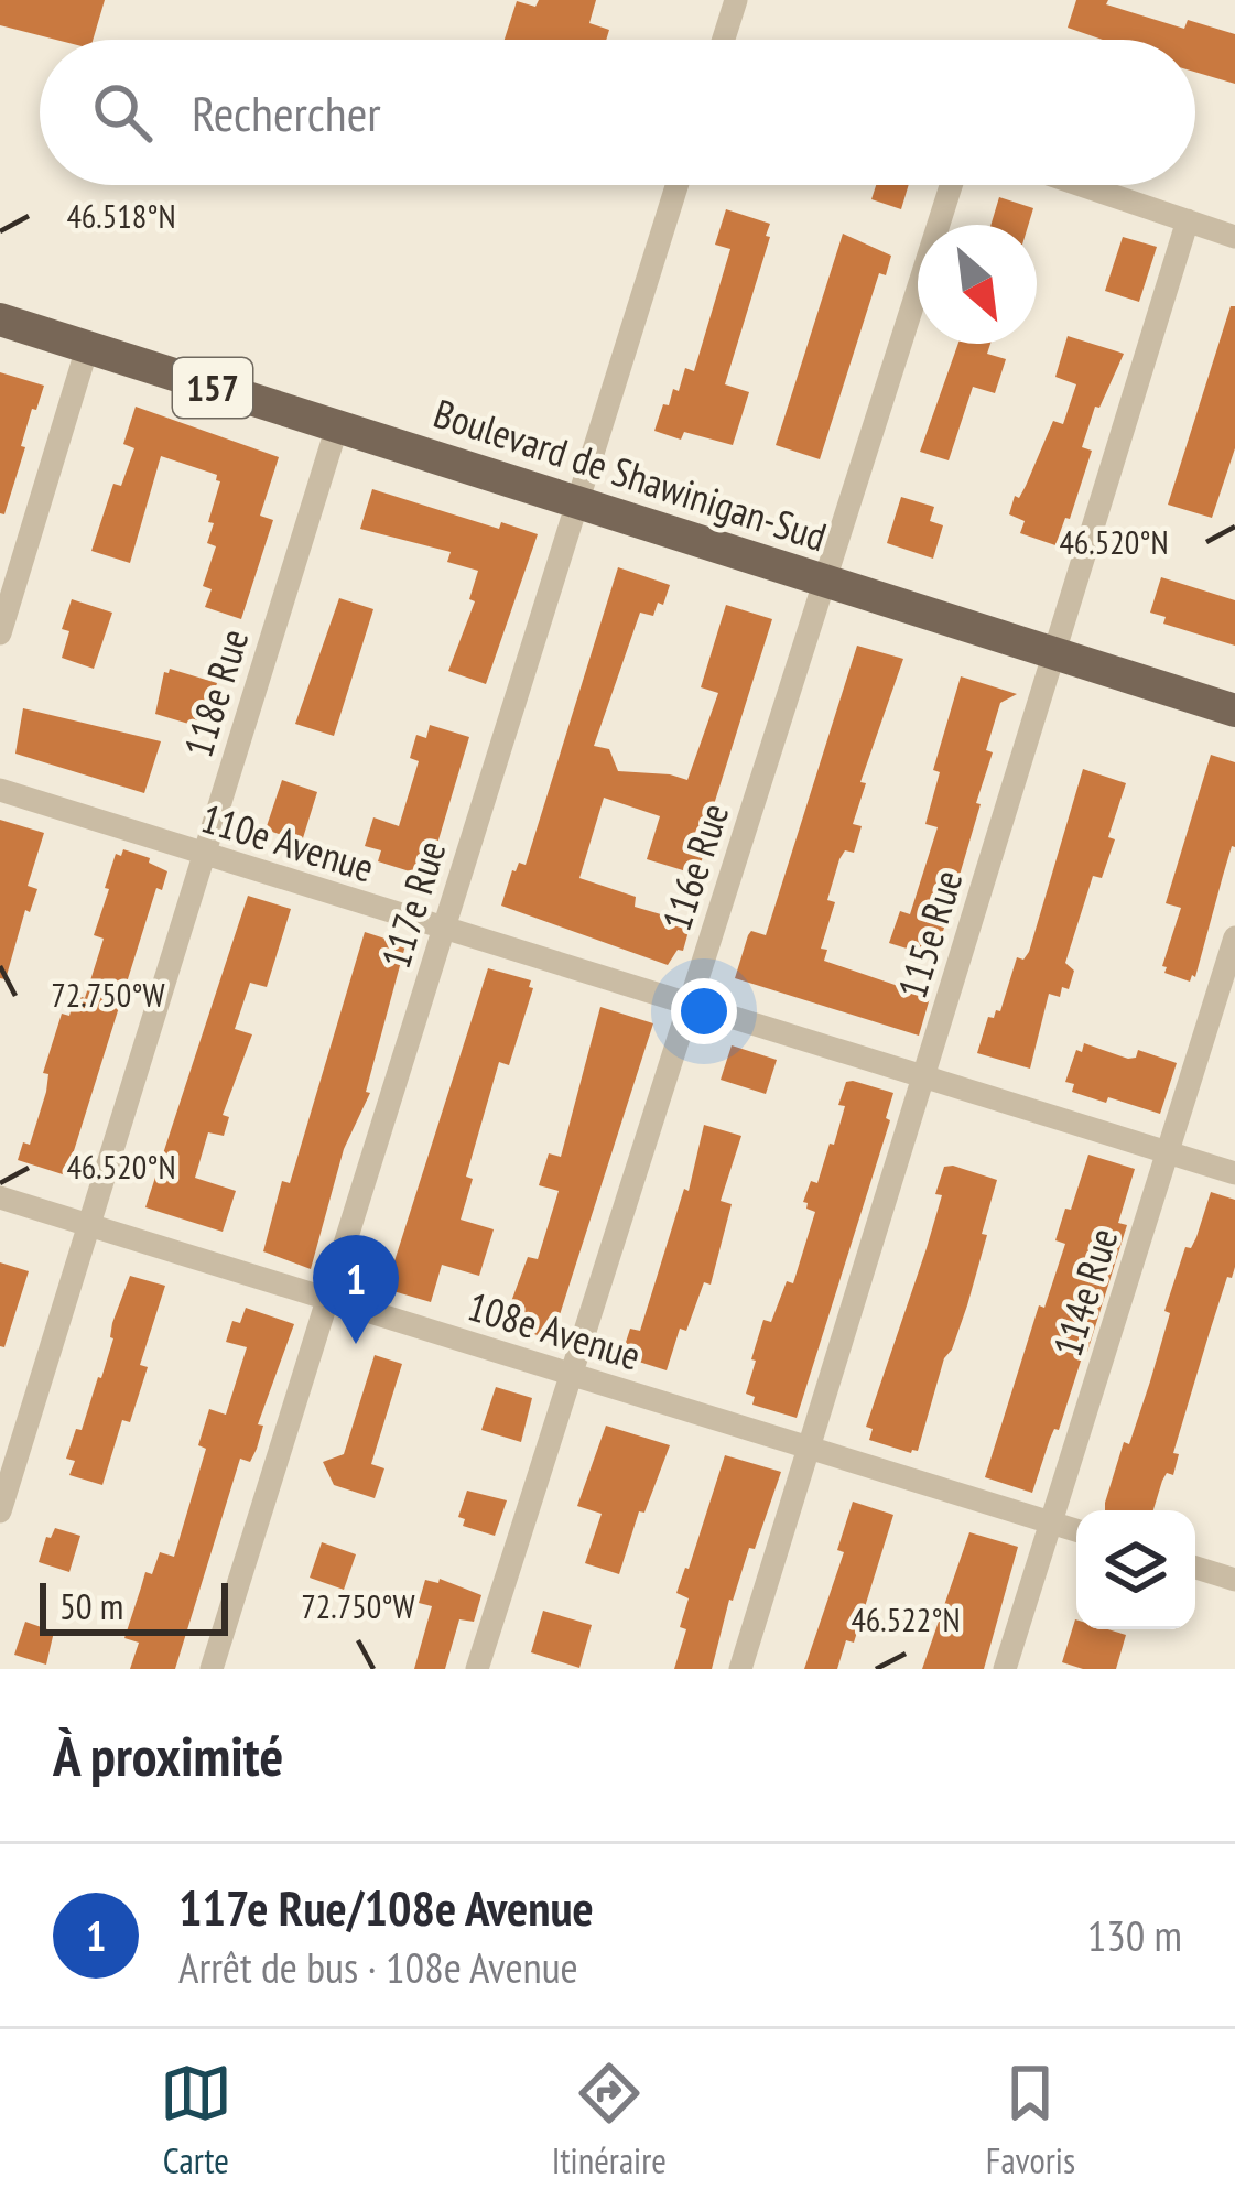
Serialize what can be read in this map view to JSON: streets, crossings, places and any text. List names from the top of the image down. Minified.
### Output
{"streets":{"main road":["157","Boulevard de Shawinigan-Sud"],"street":["118e Rue","110e Avenue","116e Rue","117e Rue","115e Rue","114e Rue","108e Avenue"]},"crossings":[["Boulevard de Shawinigan-Sud","118e Rue"],["Boulevard de Shawinigan-Sud","116e Rue"],["Boulevard de Shawinigan-Sud","117e Rue"],["Boulevard de Shawinigan-Sud","115e Rue"],["118e Rue","110e Avenue"],["118e Rue","108e Avenue"],["110e Avenue","116e Rue"],["110e Avenue","117e Rue"],["110e Avenue","115e Rue"],["110e Avenue","114e Rue"],["116e Rue","108e Avenue"],["117e Rue","108e Avenue"],["115e Rue","108e Avenue"],["114e Rue","108e Avenue"]],"scale_bar":"50 m","north":"bottom right","page":{"search":"Rechercher","pins":"1","scale":"50 m","heading":"À proximité","list":[{"mark":"1","name":"117e Rue/108e Avenue","note":"Arrêt de bus · 108e Avenue","value":"130 m"}],"nav":["Carte","Itinéraire","Favoris"]},"coordinates":["46.518°N","46.520°N","72.750°W","46.522°N"]}
